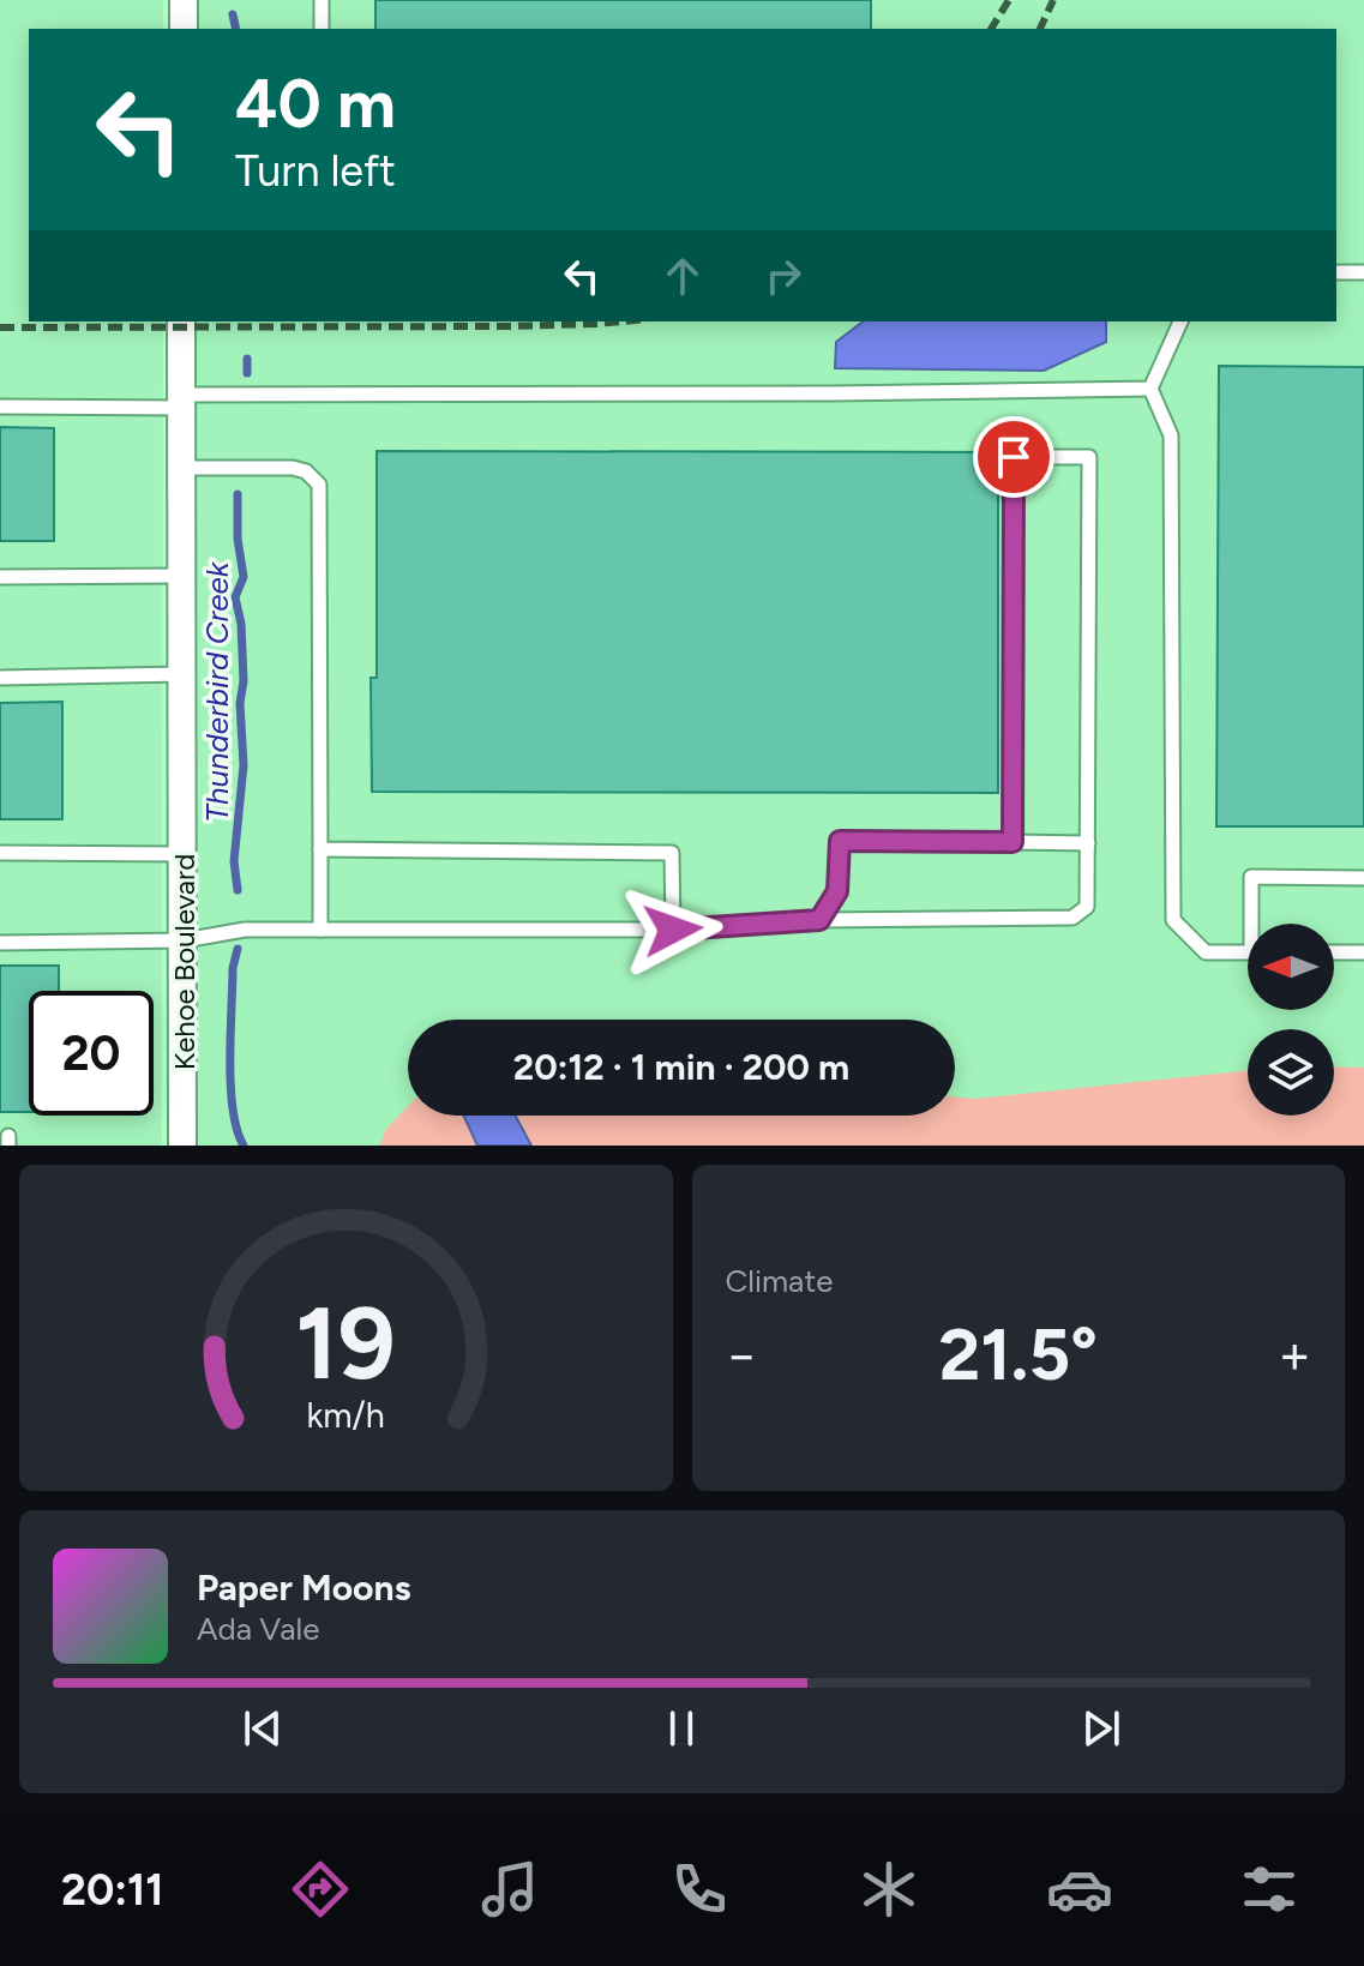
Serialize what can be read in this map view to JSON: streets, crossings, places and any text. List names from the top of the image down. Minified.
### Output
{"streets":{"street":["Kehoe Boulevard"]},"water":["Thunderbird Creek"],"north":"left","page":{"turn":["40 m","Turn left"],"limit":"20","trip":"20:12 · 1 min · 200 m","tile":"Climate","heat":["−","21.5°","+"],"song":["Paper Moons","Ada Vale"],"tabs":"20:11","gauge":["19","km/h"]}}
